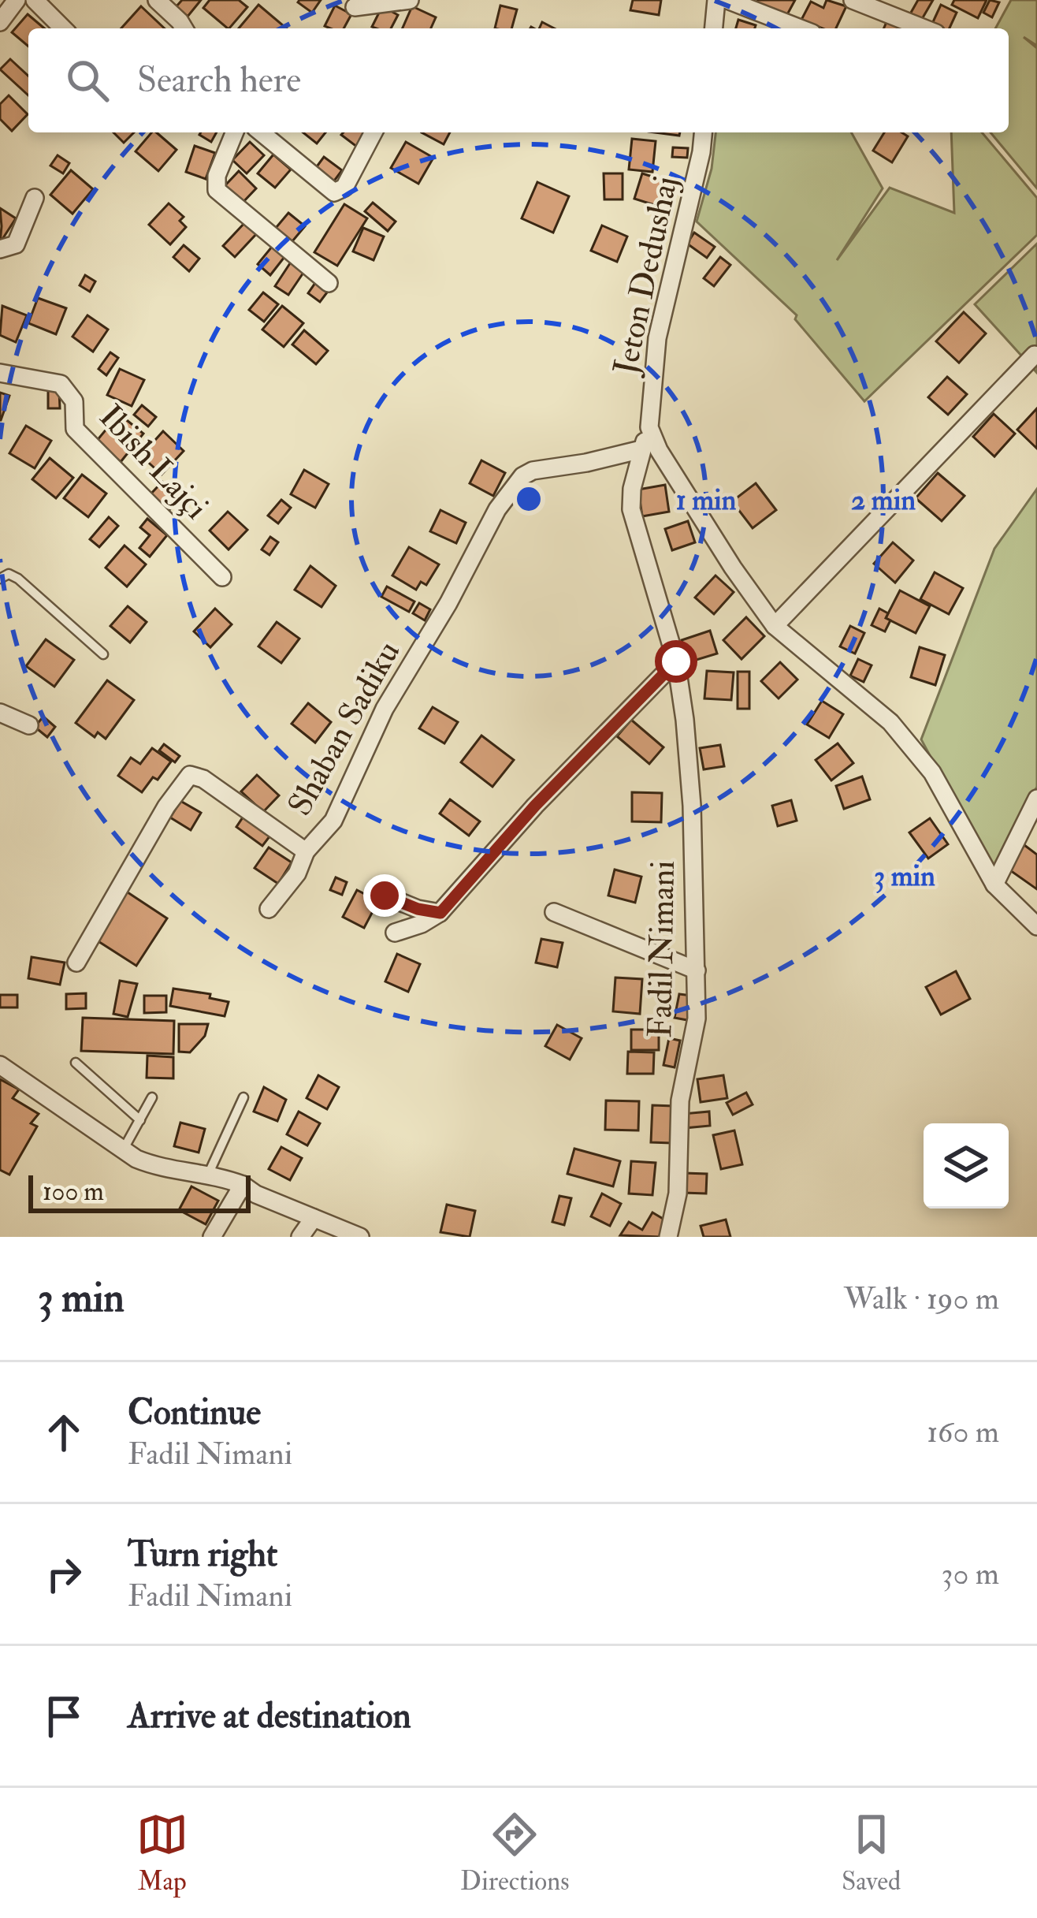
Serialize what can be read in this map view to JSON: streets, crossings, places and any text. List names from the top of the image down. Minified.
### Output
{"streets":{"street":["Jeton Dedushaj","Ibish Lajçi","Shaban Sadiku","Fadil Nimani"]},"crossings":[["Jeton Dedushaj","Fadil Nimani"],["Shaban Sadiku","Fadil Nimani"]],"scale_bar":"100 m","page":{"search":"Search here","scale":"100 m","heading":["3 min","Walk · 190 m"],"list":[["Continue","Fadil Nimani","160 m"],["Turn right","Fadil Nimani","30 m"],"Arrive at destination"],"nav":["Map","Directions","Saved"]},"rings":["1 min","2 min","3 min"]}
